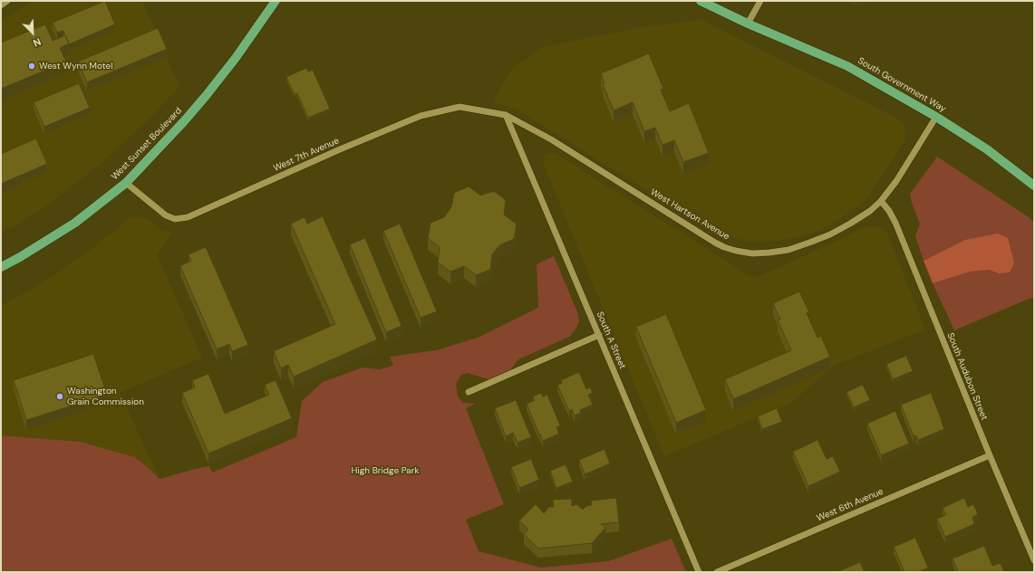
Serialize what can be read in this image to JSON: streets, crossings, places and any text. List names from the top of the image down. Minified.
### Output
{"streets":{"main road":["South Government Way","West Sunset Boulevard"],"street":["West 7th Avenue","West Hartson Avenue","South A Street","South Audubon Street","West 6th Avenue"]},"crossings":[["South Government Way","West Hartson Avenue"],["West Sunset Boulevard","West 7th Avenue"],["West 7th Avenue","West Hartson Avenue"],["West 7th Avenue","South A Street"],["West Hartson Avenue","South A Street"],["West Hartson Avenue","South Audubon Street"],["South Audubon Street","West 6th Avenue"]],"parks":["High Bridge Park"],"places":["West Wynn Motel","Washington Grain Commission"],"north":"bottom right"}
